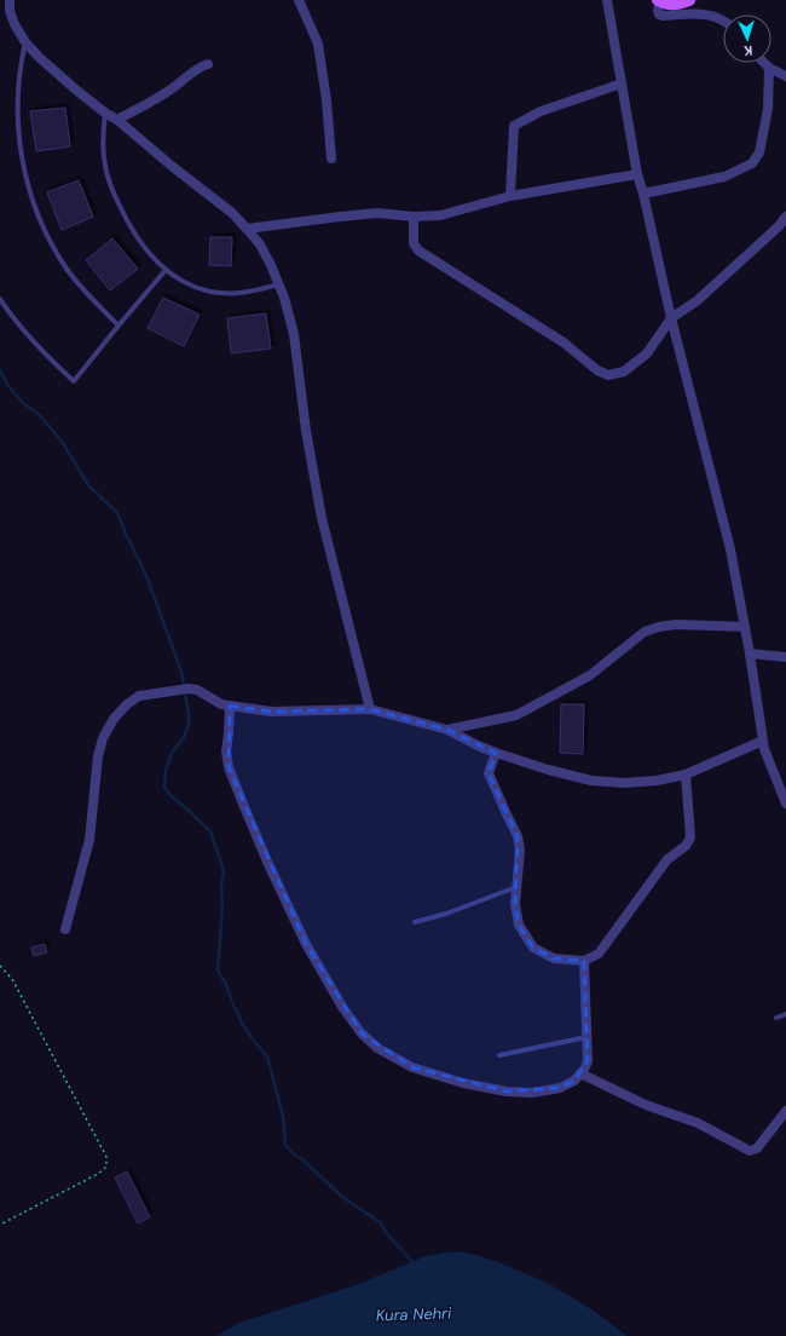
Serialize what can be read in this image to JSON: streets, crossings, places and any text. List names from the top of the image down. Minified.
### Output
{"water":["Kura Nehri"],"north":"bottom"}
